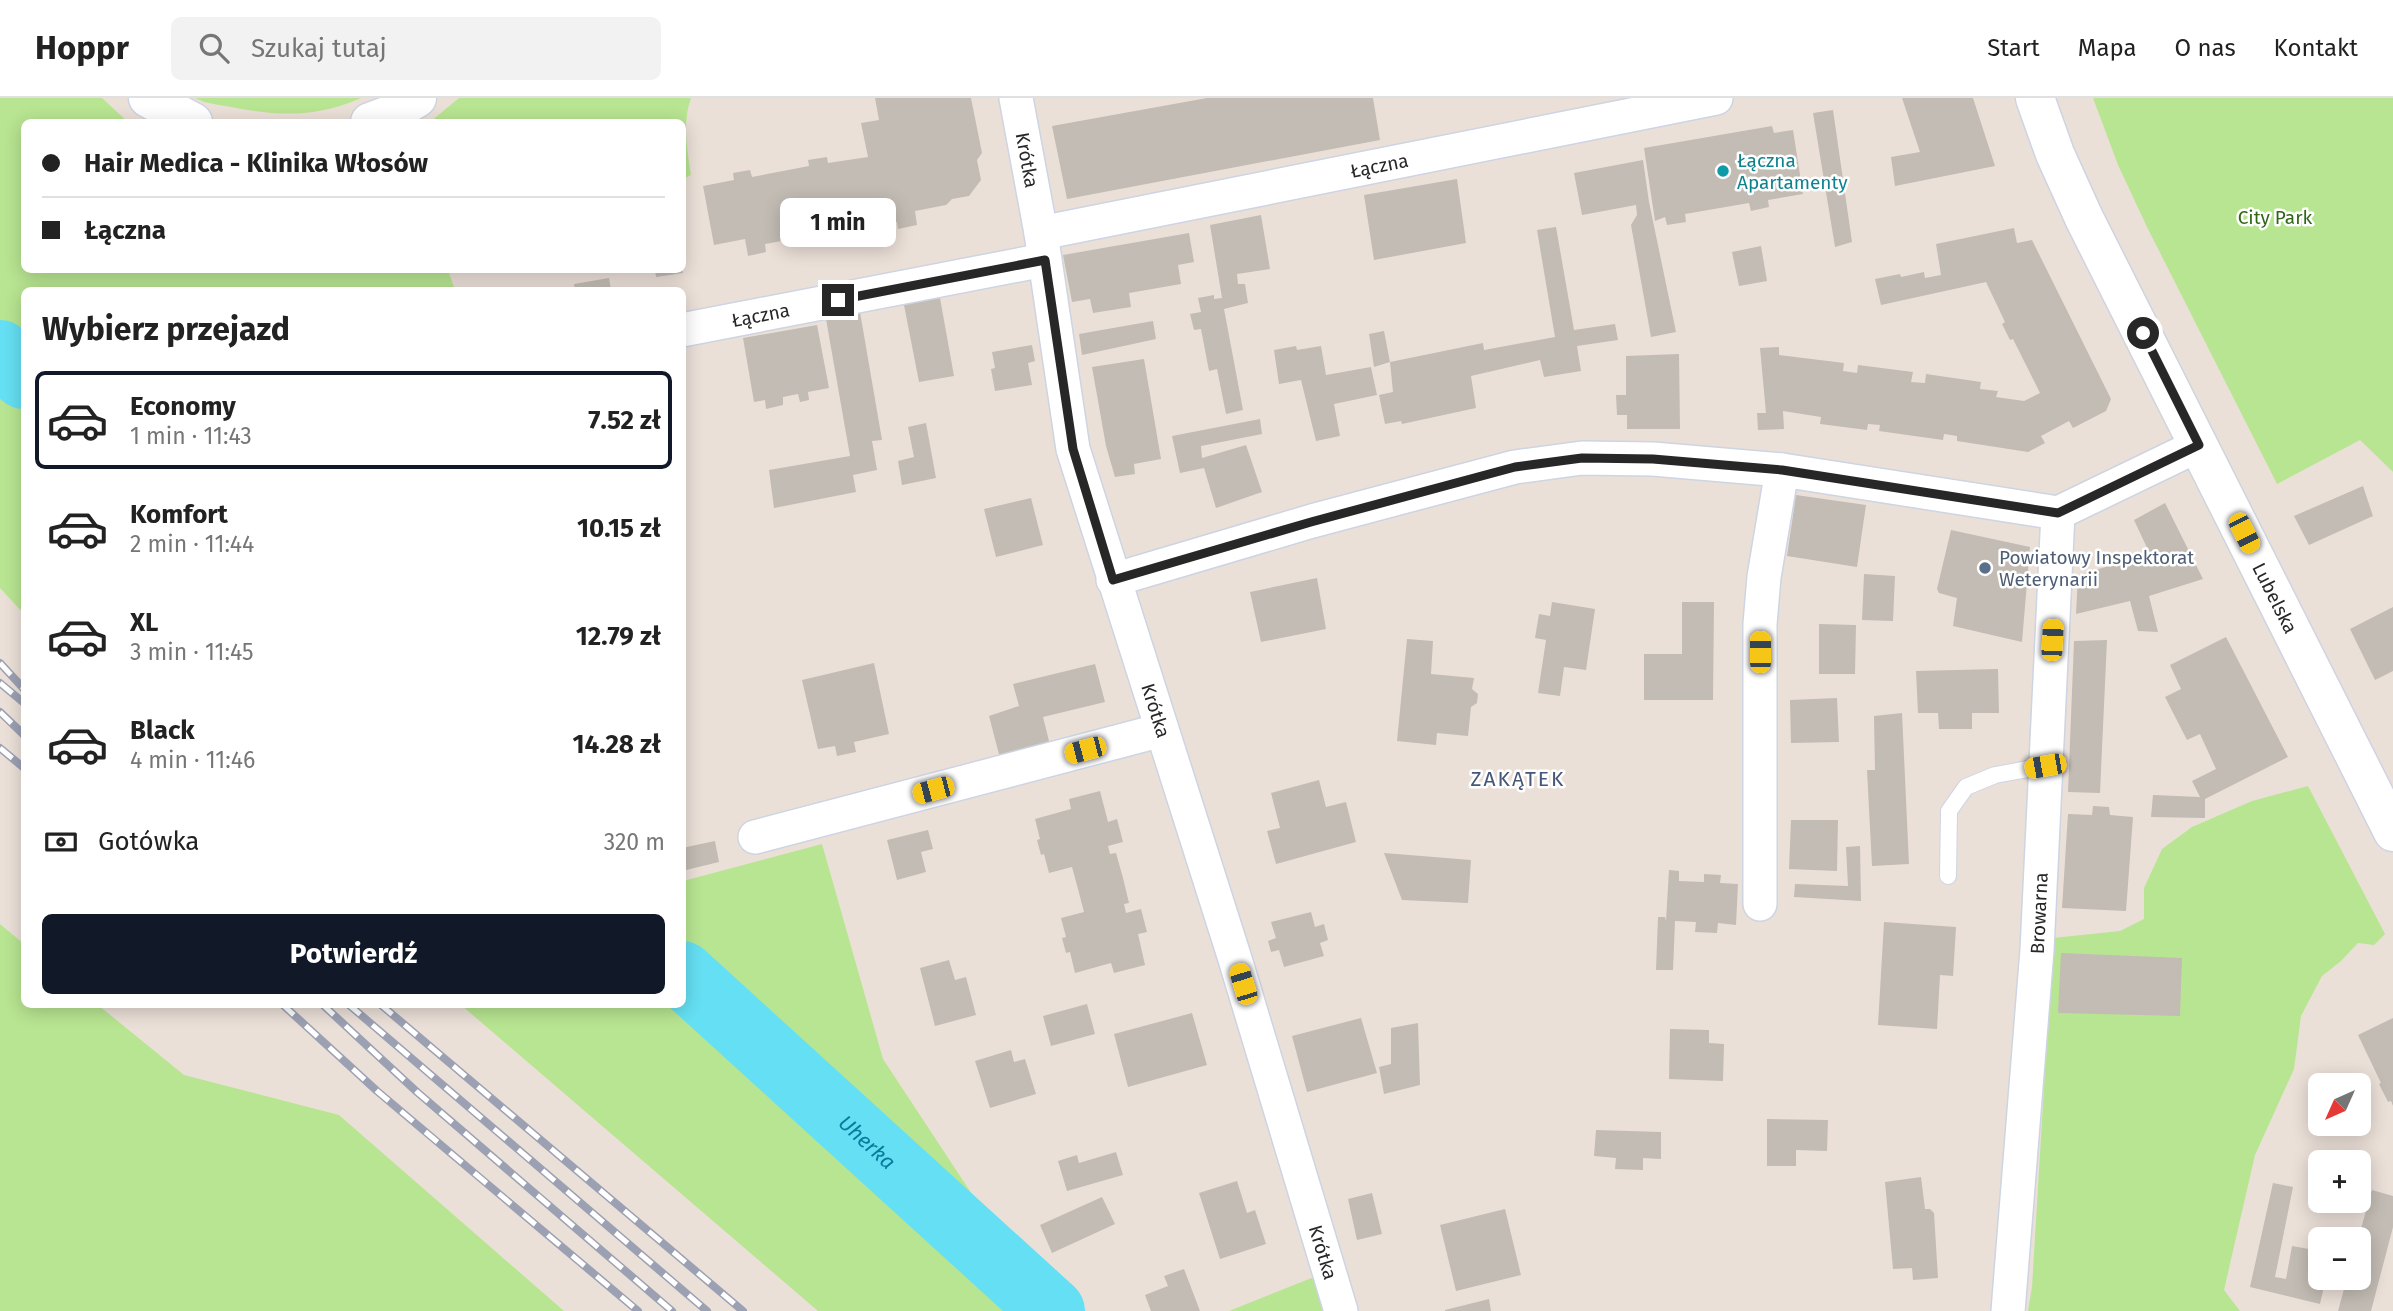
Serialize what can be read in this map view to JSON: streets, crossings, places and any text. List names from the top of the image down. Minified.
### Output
{"streets":{"main road":["Lubelska"],"street":["Krótka","Łączna","Browarna"]},"crossings":[["Krótka","Łączna"]],"districts":["ZAKĄTEK"],"water":["Uherka"],"parks":["City Park"],"places":["Łączna Apartamenty","Powiatowy Inspektorat Weterynarii"],"north":"bottom left","page":{"header":"Hoppr","search":"Szukaj tutaj","nav":["Start","Mapa","O nas","Kontakt"],"banner":["Hair Medica - Klinika Włosów","Łączna"],"bubble":"1 min","heading":"Wybierz przejazd","list":[{"name":"Economy","note":"1 min · 11:43","value":"7.52 zł"},{"name":"Komfort","note":"2 min · 11:44","value":"10.15 zł"},{"name":"XL","note":"3 min · 11:45","value":"12.79 zł"},{"name":"Black","note":"4 min · 11:46","value":"14.28 zł"}],"pay":["Gotówka","320 m"],"buttons":"Potwierdź","map_buttons":["+","−"]}}
